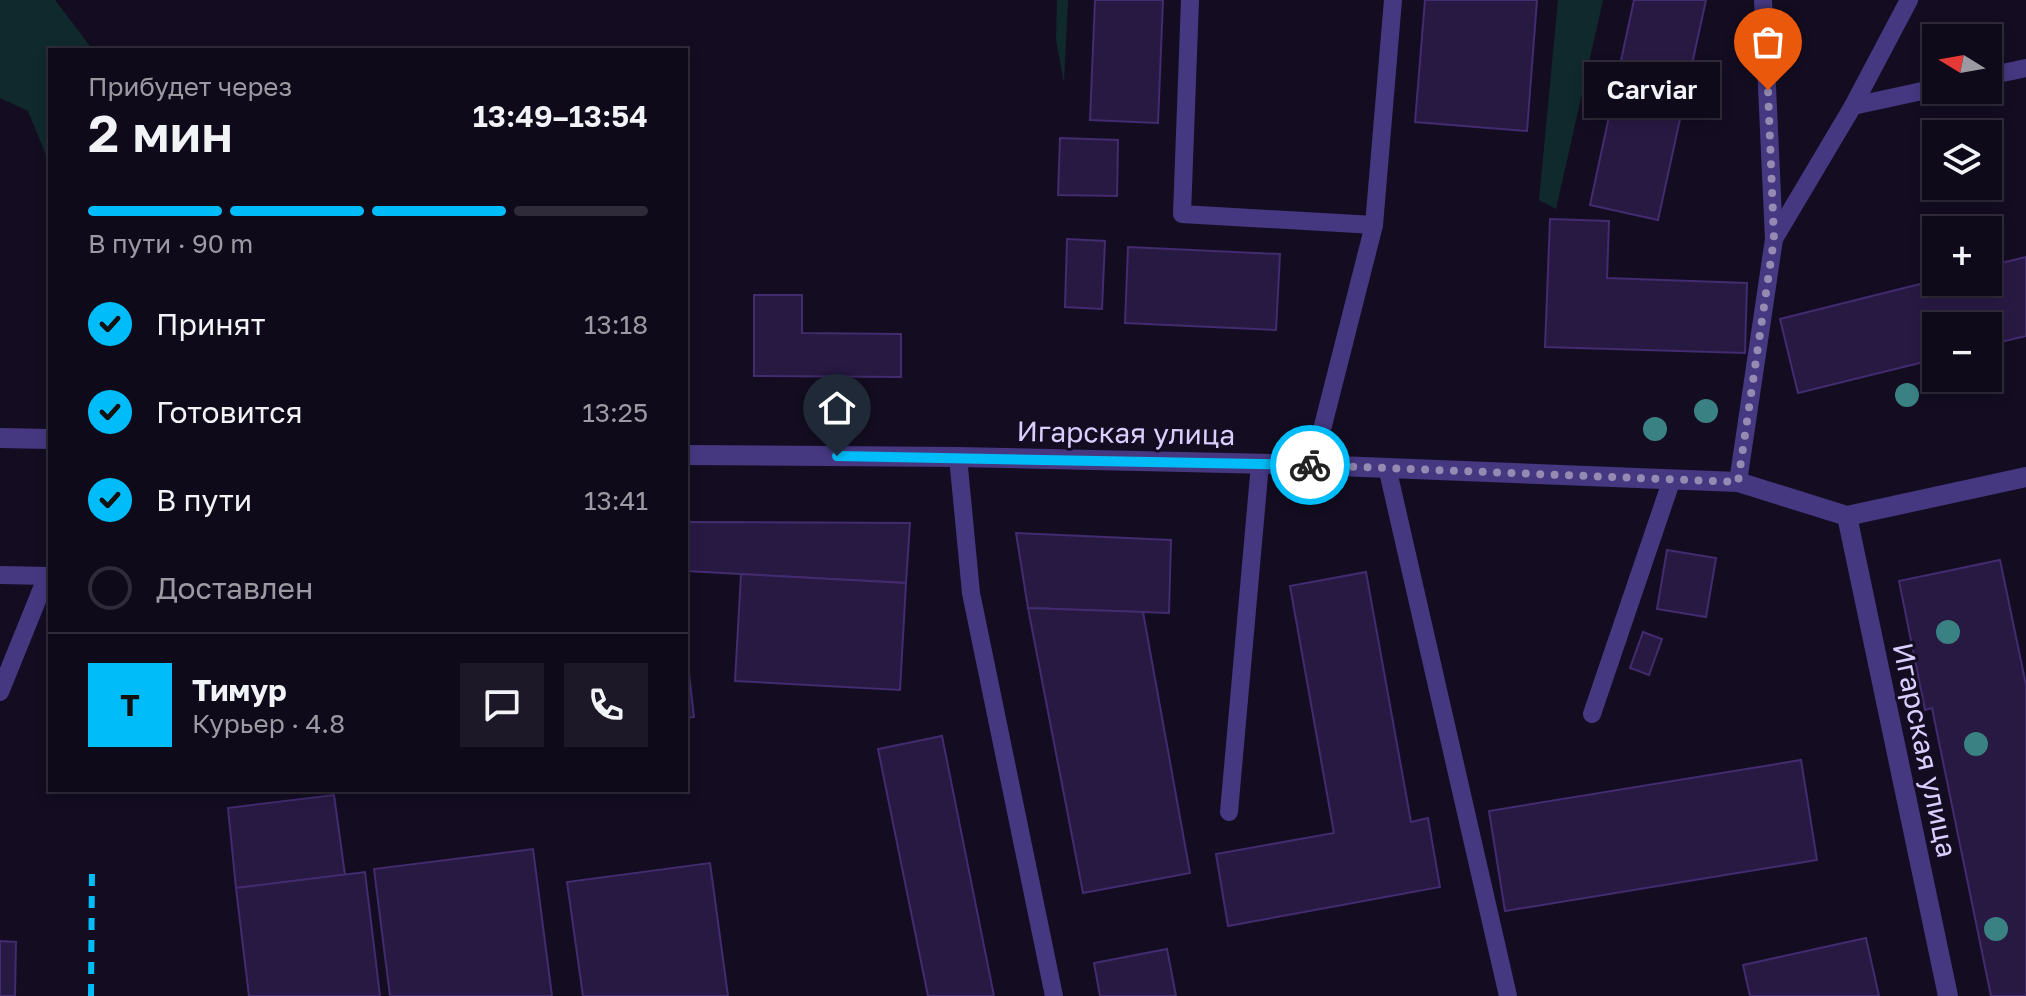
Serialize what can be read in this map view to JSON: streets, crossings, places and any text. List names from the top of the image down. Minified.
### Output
{"streets":{"street":["Игарская улица"]},"places":["Carviar"],"north":"left","page":{"map_buttons":["+","−"],"heading":["2 мин","Прибудет через","13:49–13:54"],"panel":["Тимур","Курьер · 4.8"],"bubble":"Carviar","bar":"В пути · 90 m","list":[["Принят","13:18"],["Готовится","13:25"],["В пути","13:41"],"Доставлен"],"round":"Т"}}
